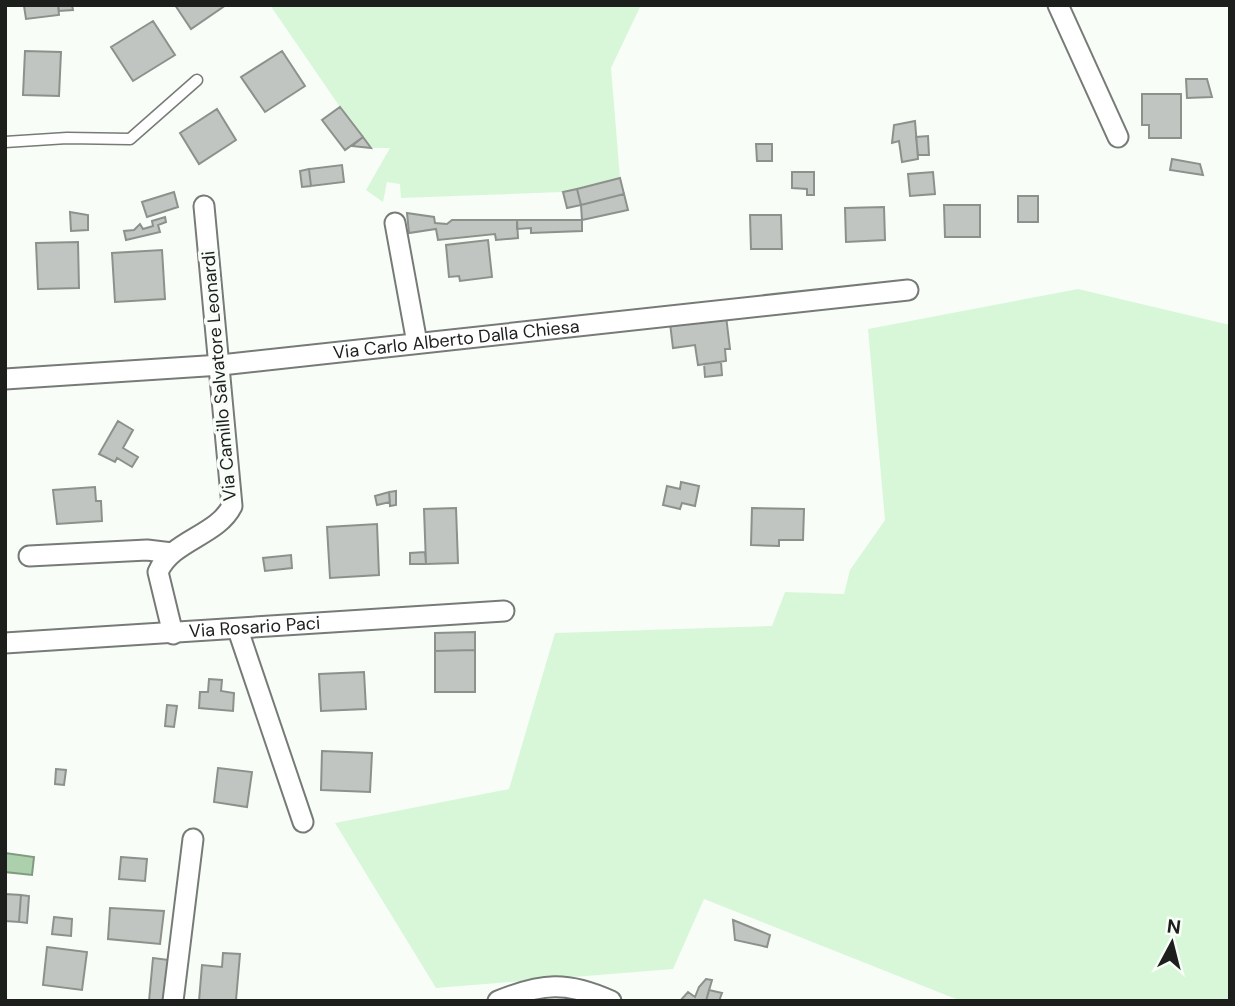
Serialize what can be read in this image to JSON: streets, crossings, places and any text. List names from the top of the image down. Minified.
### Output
{"streets":{"street":["Via Carlo Alberto Dalla Chiesa","Via Camillo Salvatore Leonardi","Via Rosario Paci"]},"crossings":[["Via Carlo Alberto Dalla Chiesa","Via Camillo Salvatore Leonardi"]],"north":"top"}
